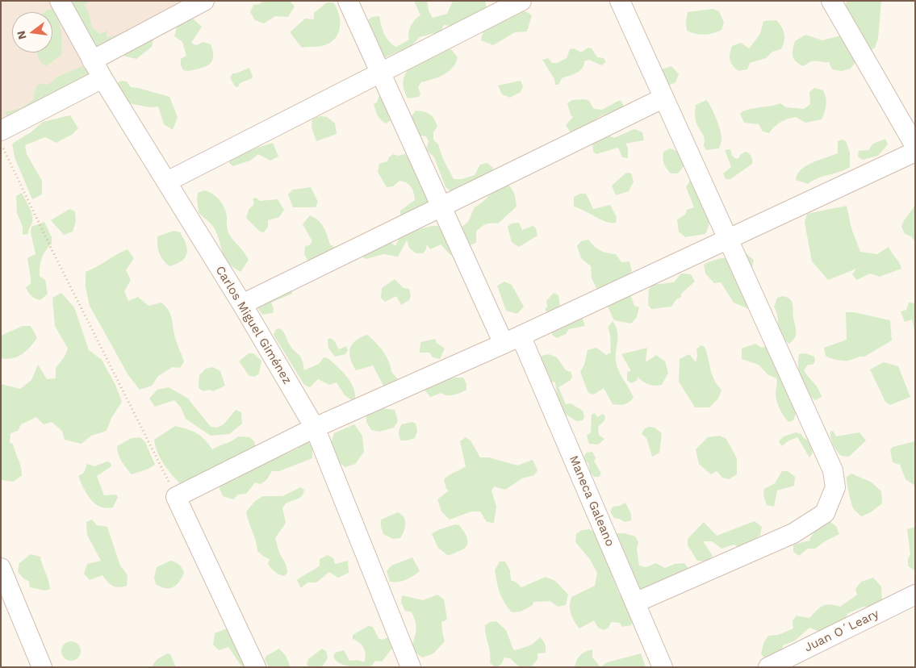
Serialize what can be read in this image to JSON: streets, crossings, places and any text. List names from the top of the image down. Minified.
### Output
{"streets":{"street":["Carlos Miguel Giménez","Maneca Galeano","Juan O´Leary"]},"north":"left"}
